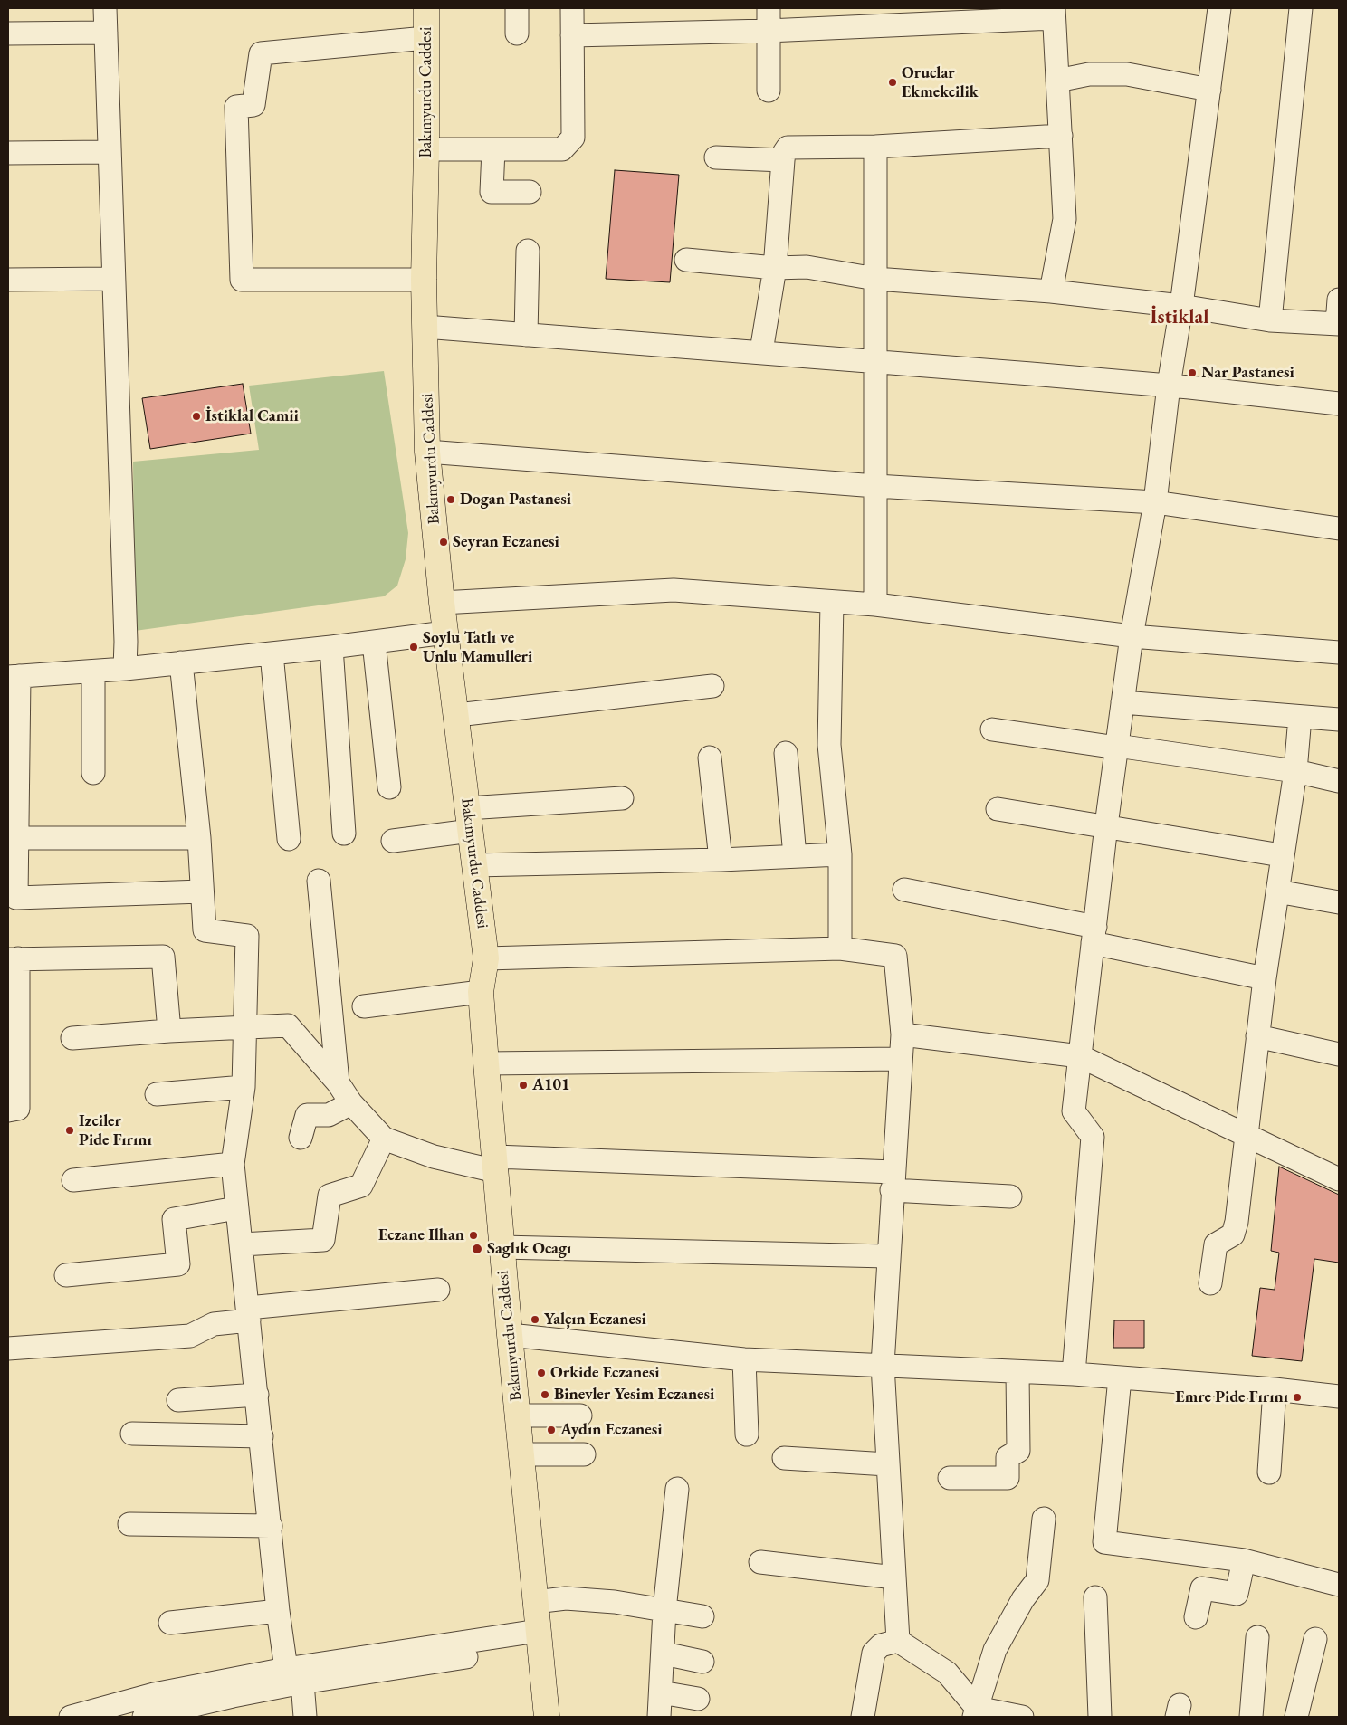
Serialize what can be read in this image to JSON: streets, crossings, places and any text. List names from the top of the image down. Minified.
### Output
{"streets":{"main road":["Bakımyurdu Caddesi"]},"districts":["İstiklal"],"places":["Oruclar Ekmekcilik","Nar Pastanesi","İstiklal Camii","Dogan Pastanesi","Seyran Eczanesi","Soylu Tatlı ve Unlu Mamulleri","A101","Izciler Pide Fırını","Eczane Ilhan","Saglık Ocagı","Yalçın Eczanesi","Orkide Eczanesi","Binevler Yesim Eczanesi","Emre Pide Fırını","Aydın Eczanesi"]}
